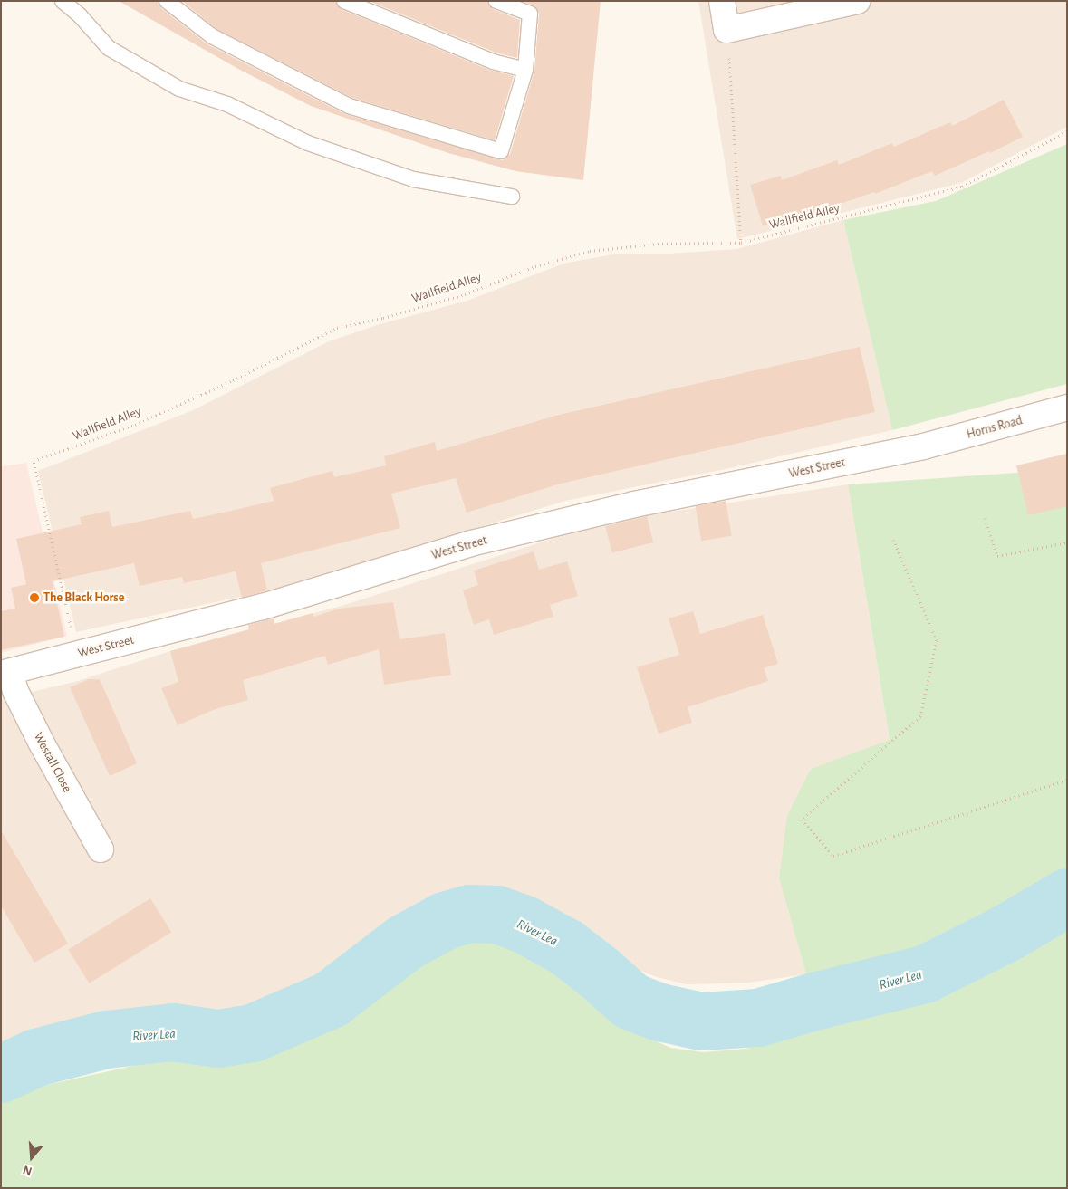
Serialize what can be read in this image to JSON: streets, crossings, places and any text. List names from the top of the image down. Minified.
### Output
{"streets":{"street":["Horns Road","West Street","Westall Close"],"path":["Wallfield Alley"]},"crossings":[["Wallfield Alley","West Street"],["Horns Road","West Street"],["West Street","Westall Close"]],"water":["River Lea"],"places":["The Black Horse"],"north":"bottom"}
